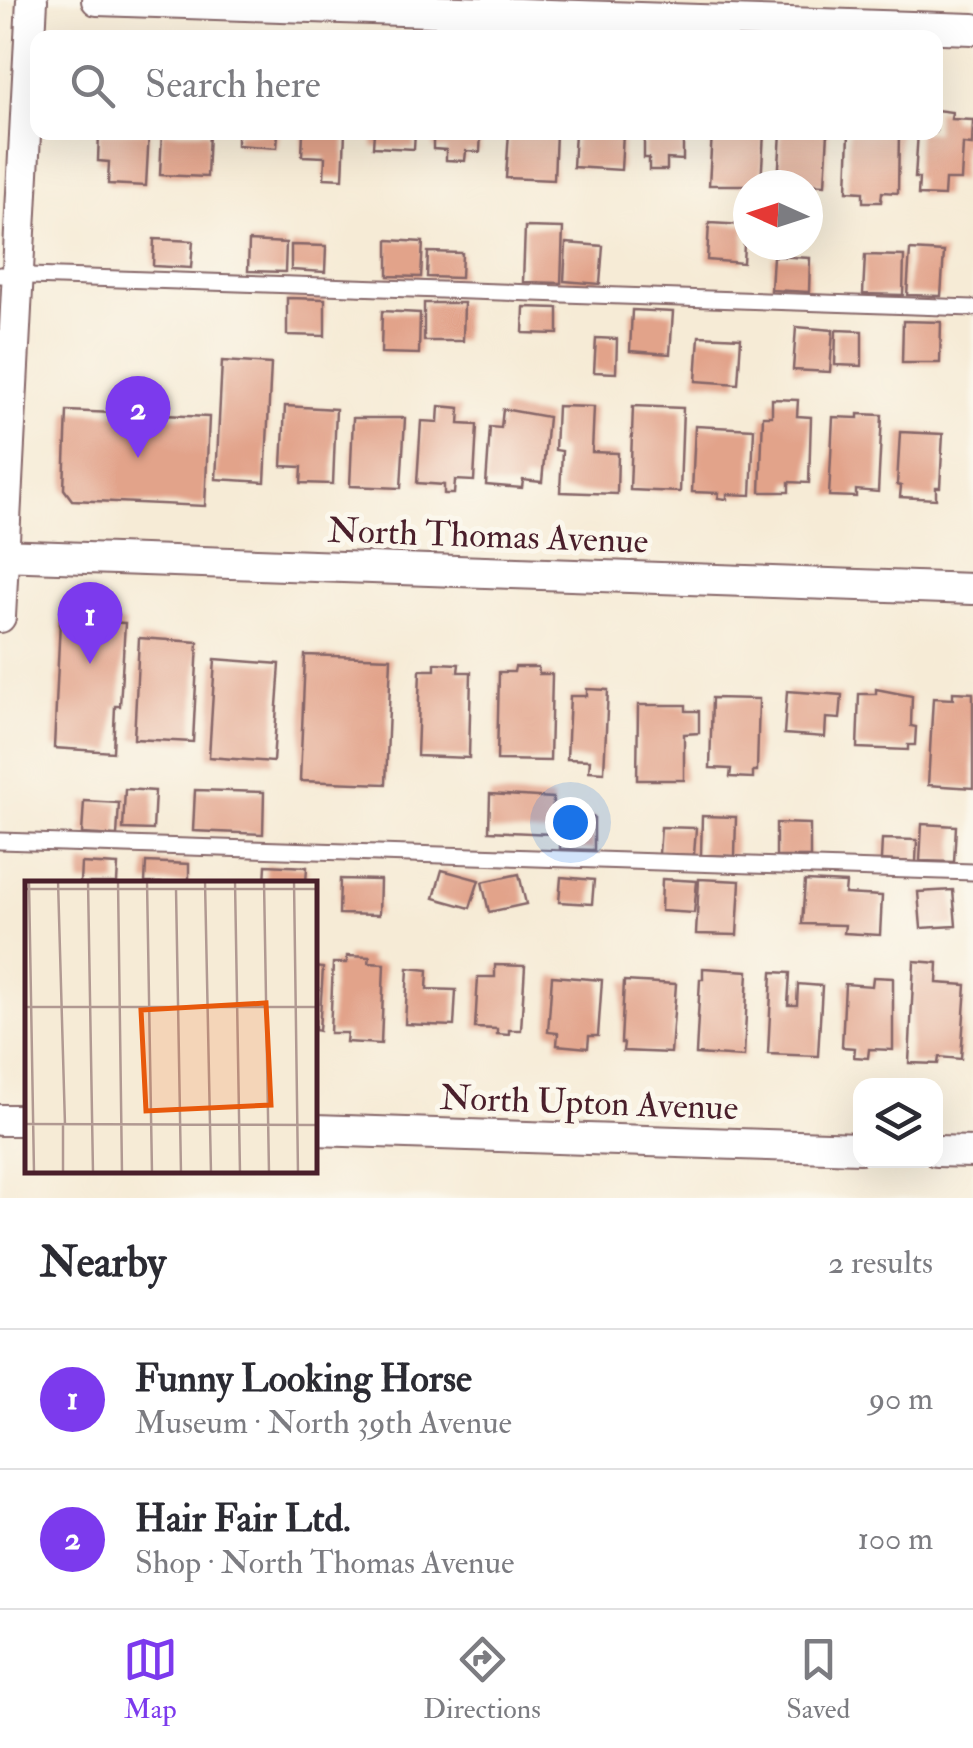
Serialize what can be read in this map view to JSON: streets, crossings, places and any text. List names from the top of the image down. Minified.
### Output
{"streets":{"street":["North Thomas Avenue","North Upton Avenue"]},"north":"left","page":{"search":"Search here","pins":["2","1"],"heading":["Nearby","2 results"],"list":[{"mark":"1","name":"Funny Looking Horse","note":"Museum · North 39th Avenue","value":"90 m"},{"mark":"2","name":"Hair Fair Ltd.","note":"Shop · North Thomas Avenue","value":"100 m"}],"nav":["Map","Directions","Saved"]}}
